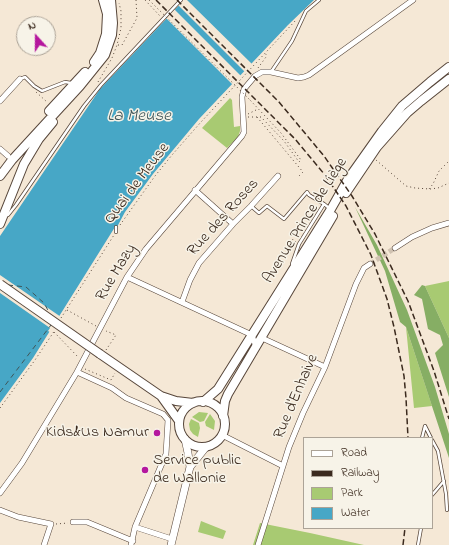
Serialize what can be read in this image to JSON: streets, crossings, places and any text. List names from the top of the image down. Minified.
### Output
{"streets":{"main road":["Avenue Prince de Liège"],"street":["Rue des Roses","Rue Mazy","Rue d'Enhaive"],"path":["Quai de Meuse"]},"crossings":[["Quai de Meuse","Rue Mazy"]],"water":["La Meuse"],"places":["Kids&Us Namur","Service public de Wallonie"],"legend":["Road","Railway","Park","Water"],"north":"top"}
